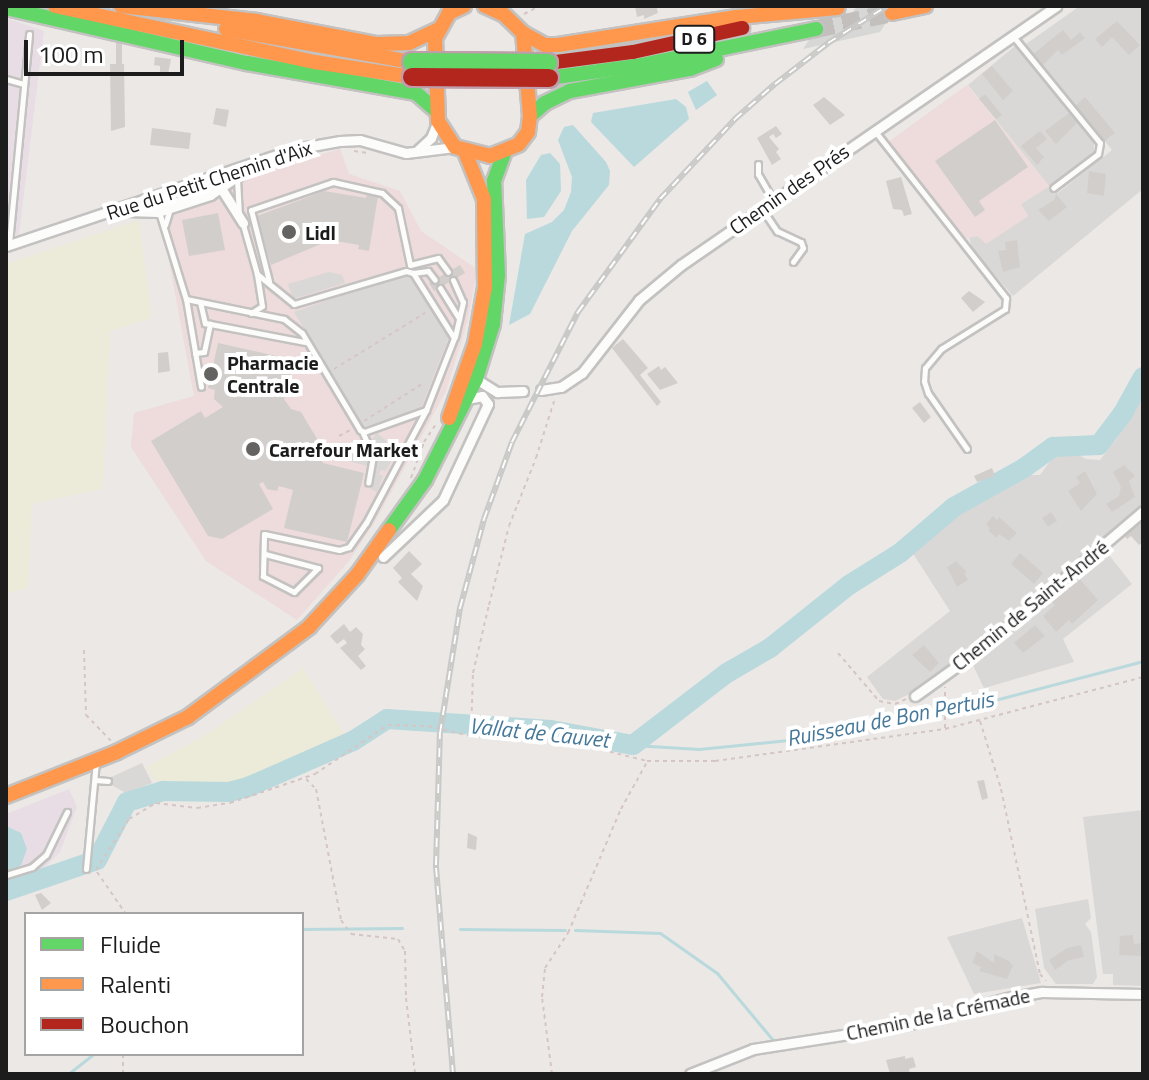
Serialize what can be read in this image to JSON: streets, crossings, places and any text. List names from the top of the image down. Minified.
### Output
{"streets":{"main road":["D 6"],"street":["Rue du Petit Chemin d'Aix","Chemin des Prés","Chemin de Saint-André","Chemin de la Crémade"]},"water":["Ruisseau de Bon Pertuis","Vallat de Cauvet"],"places":["Lidl","Pharmacie Centrale","Carrefour Market"],"legend":["Fluide","Ralenti","Bouchon"],"scale_bar":"100 m"}
